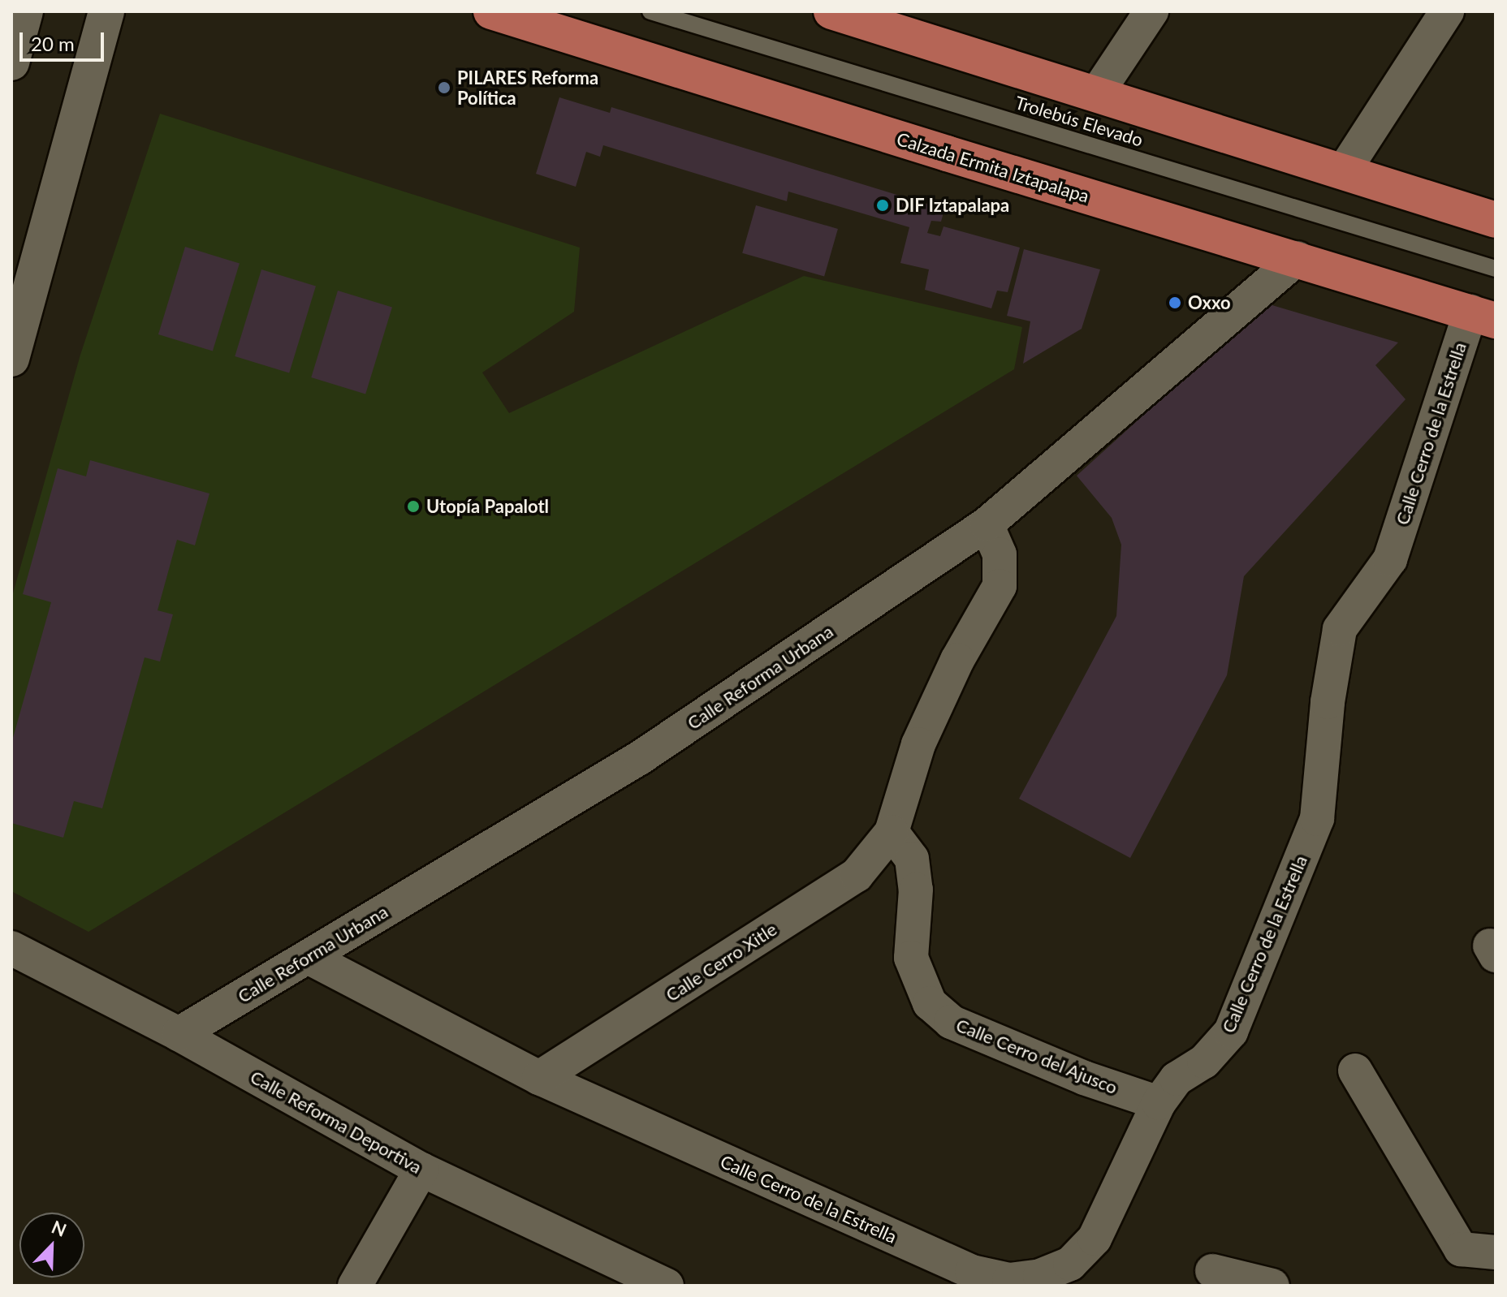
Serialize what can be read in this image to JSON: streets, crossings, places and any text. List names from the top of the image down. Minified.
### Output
{"streets":{"main road":["Calzada Ermita Iztapalapa"],"street":["Calle Cerro de la Estrella","Calle Reforma Urbana","Calle Cerro Xitle","Calle Cerro del Ajusco","Calle Reforma Deportiva"],"lane":["Trolebús Elevado"]},"crossings":[["Calzada Ermita Iztapalapa","Calle Cerro de la Estrella"],["Calzada Ermita Iztapalapa","Calle Reforma Urbana"],["Calle Cerro de la Estrella","Calle Reforma Urbana"],["Calle Cerro de la Estrella","Calle Cerro Xitle"],["Calle Cerro de la Estrella","Calle Cerro del Ajusco"],["Calle Reforma Urbana","Calle Reforma Deportiva"],["Calle Cerro Xitle","Calle Cerro del Ajusco"]],"places":["PILARES Reforma Política","DIF Iztapalapa","Oxxo","Utopía Papalotl"],"scale_bar":"20 m","north":"top right"}
